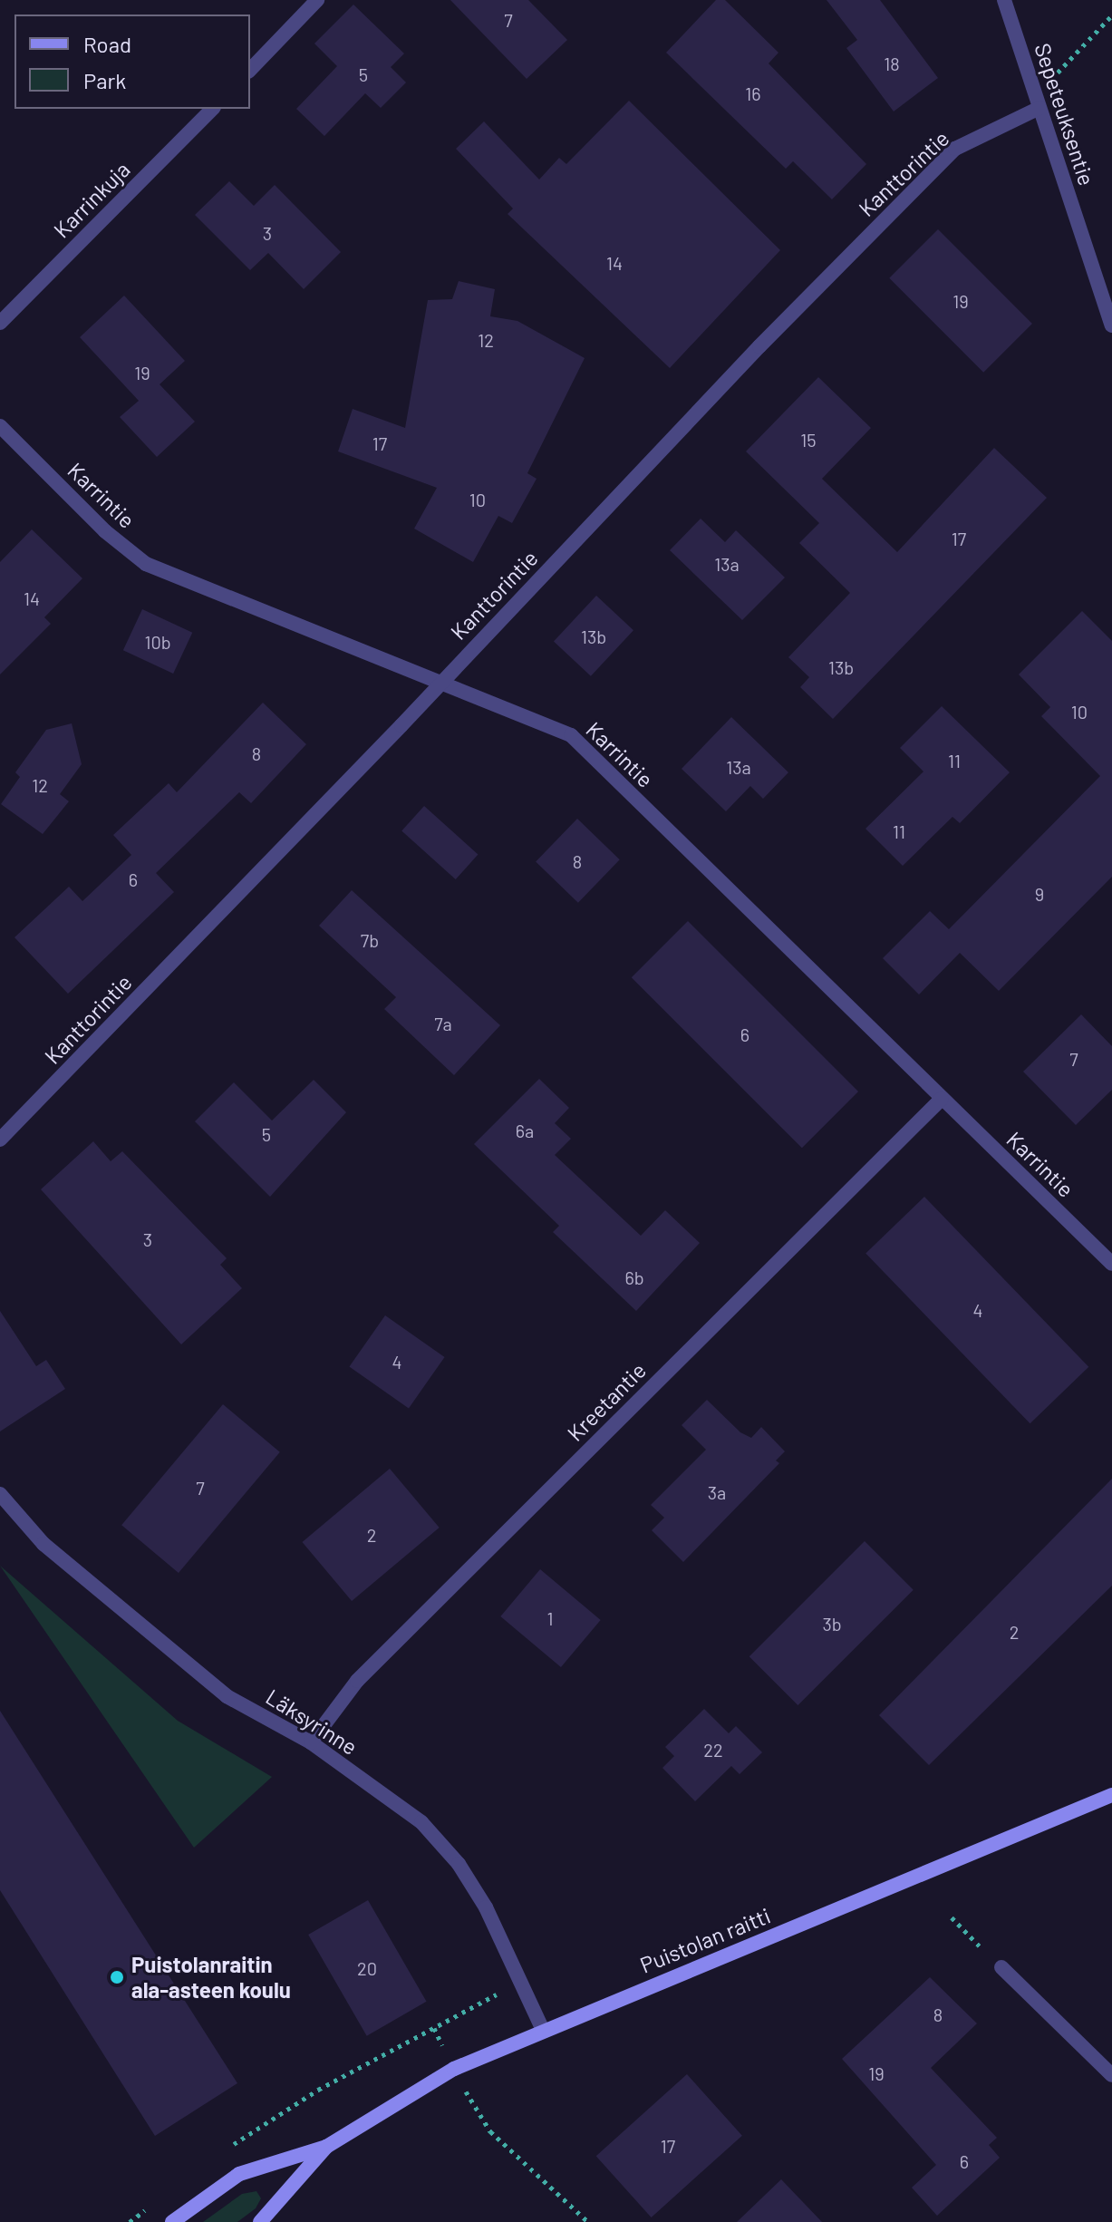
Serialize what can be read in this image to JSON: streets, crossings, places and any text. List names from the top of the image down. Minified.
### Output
{"streets":{"main road":["Puistolan raitti"],"street":["Sepeteuksentie","Kanttorintie","Karrinkuja","Karrintie","Kreetantie","Läksyrinne"]},"crossings":[["Sepeteuksentie","Kanttorintie"],["Kanttorintie","Karrintie"],["Karrintie","Kreetantie"],["Kreetantie","Läksyrinne"],["Läksyrinne","Puistolan raitti"]],"places":["Puistolanraitin ala-asteen koulu"],"house_numbers":["7","18","5","16","3","14","19","12","19","15","17","10","17","13a","14","13b","10b","13b","10","8","11","13a","12","11","8","6","9","7b","7a","6","7","6a","5","3","6b","4","4","7","3a","2","1","3b","2","22","20","8","19","17","6"],"legend":["Road","Park"]}
